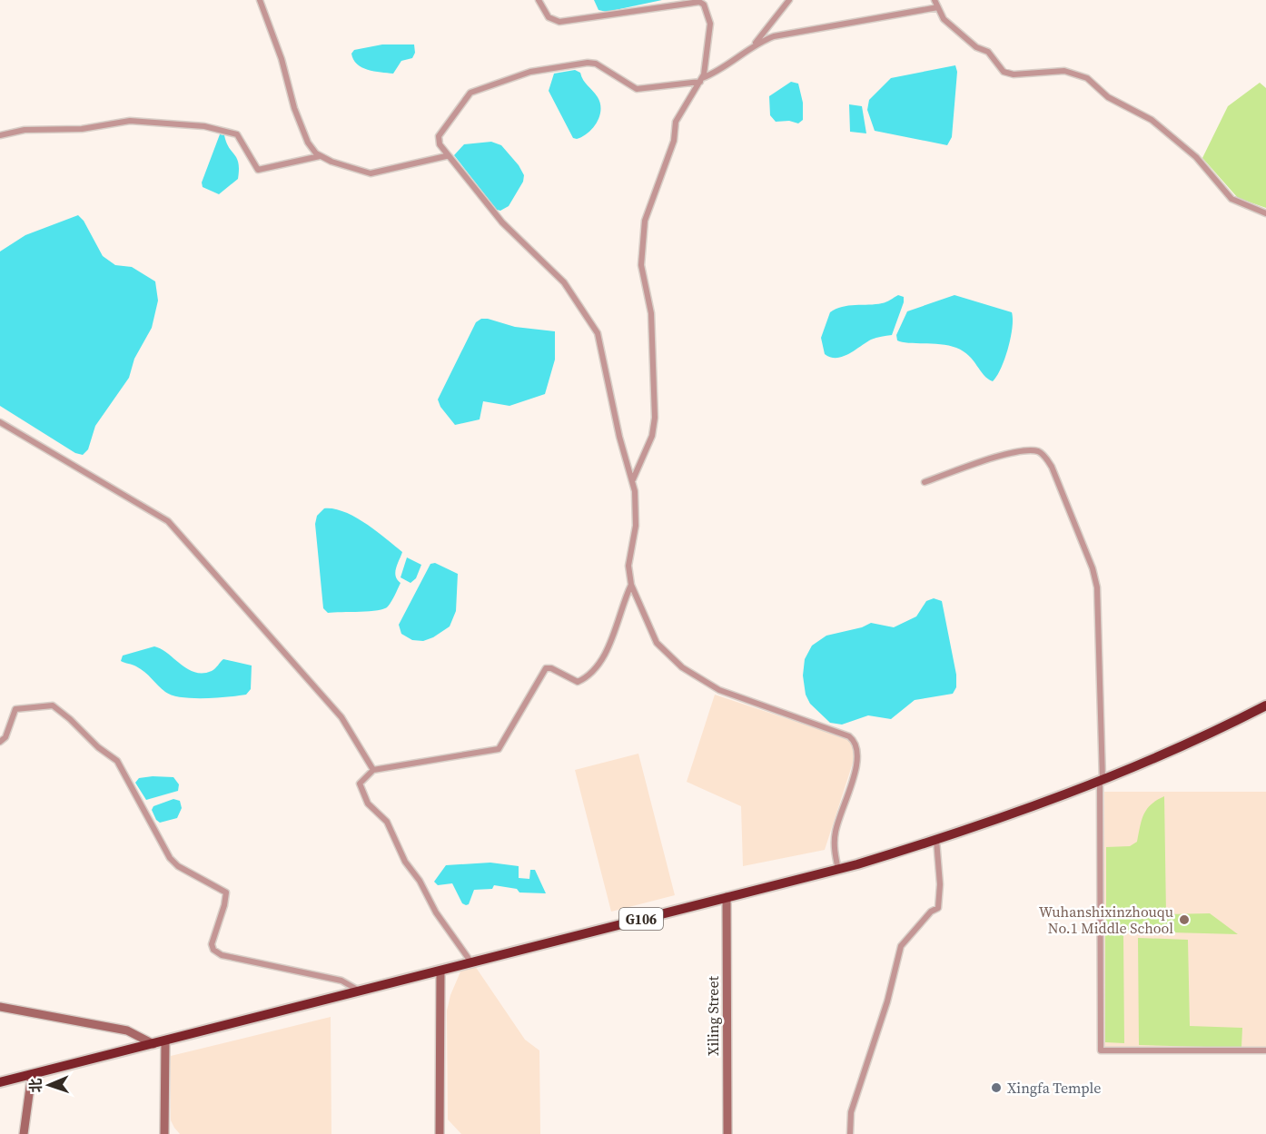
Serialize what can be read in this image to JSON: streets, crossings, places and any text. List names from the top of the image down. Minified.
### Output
{"streets":{"highway":["G106"],"street":["Xiling Street"]},"crossings":[["G106","Xiling Street"]],"places":["Wuhanshixinzhouqu No.1 Middle School","Xingfa Temple"],"north":"left"}
